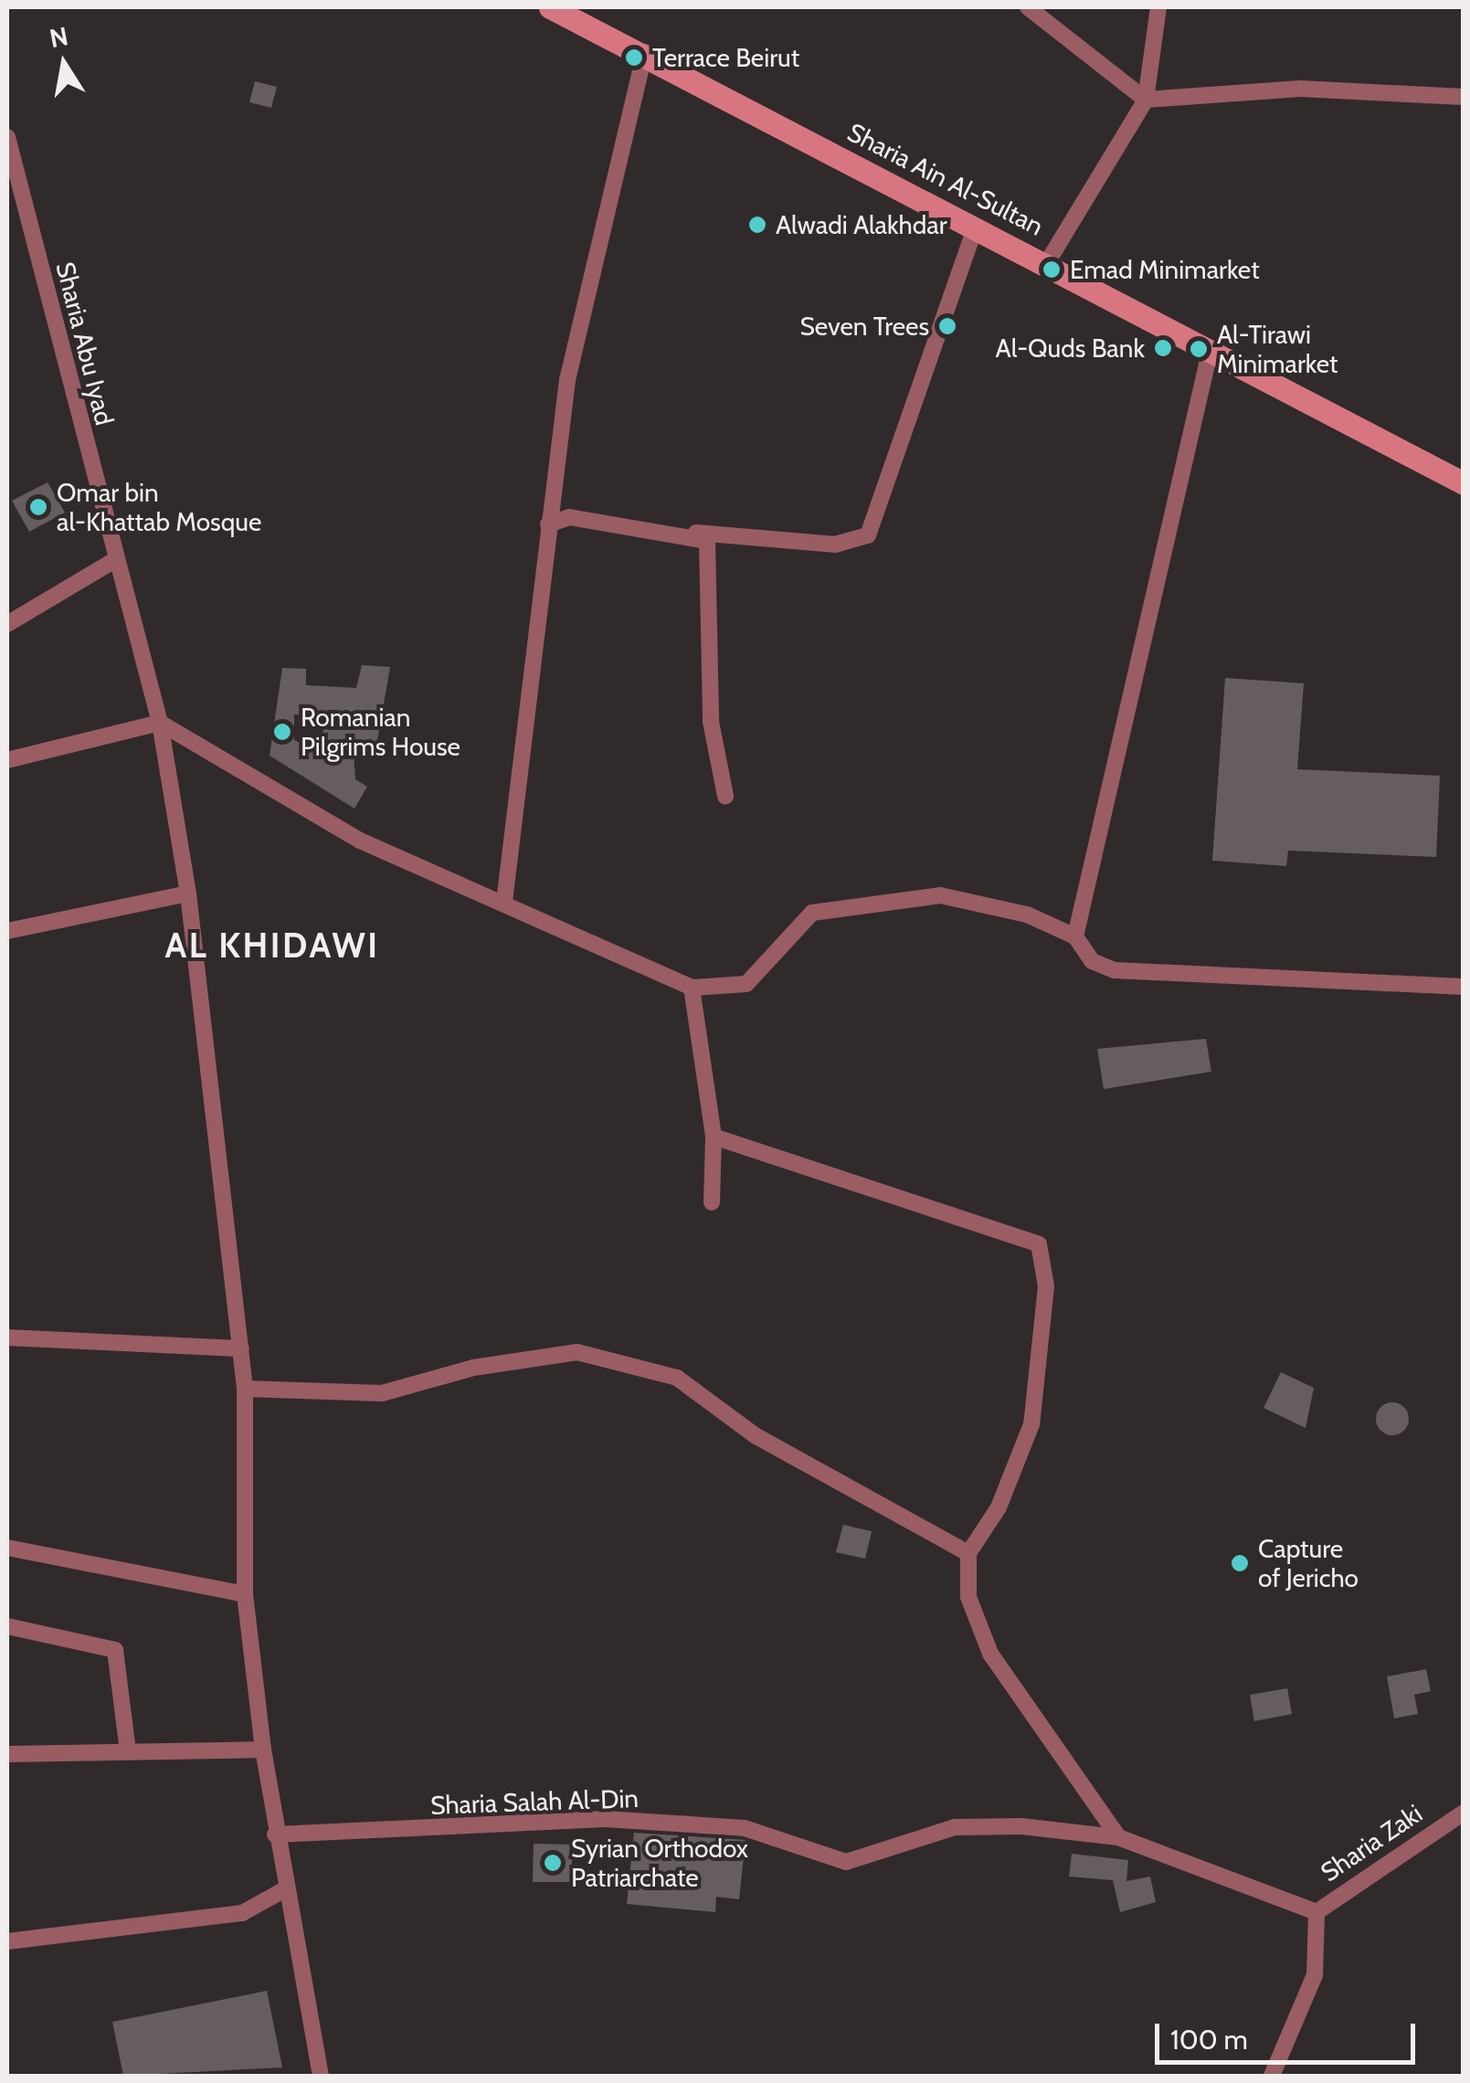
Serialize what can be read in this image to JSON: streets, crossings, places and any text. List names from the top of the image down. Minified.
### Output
{"streets":{"main road":["Sharia Ain Al-Sultan"],"street":["Sharia Abu Iyad","Sharia Salah Al-Din","Sharia Zaki"]},"crossings":[["Sharia Abu Iyad","Sharia Salah Al-Din"],["Sharia Salah Al-Din","Sharia Zaki"]],"districts":["AL KHIDAWI"],"places":["Terrace Beirut","Alwadi Alakhdar","Emad Minimarket","Seven Trees","Al-Quds Bank","Al-Tirawi Minimarket","Omar bin al-Khattab Mosque","Romanian Pilgrims House","Capture of Jericho","Syrian Orthodox Patriarchate"],"scale_bar":"100 m","north":"top"}
